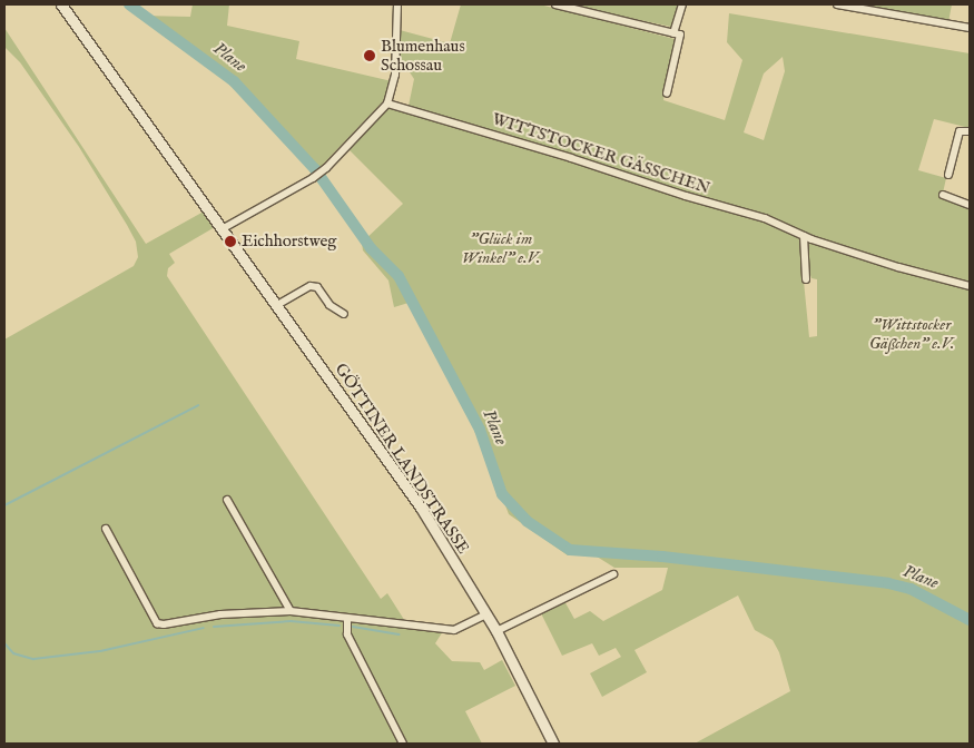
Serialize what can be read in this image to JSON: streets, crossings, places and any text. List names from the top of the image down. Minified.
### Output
{"streets":{"street":["WITTSTOCKER GÄSSCHEN","GÖTTINER LANDSTRASSE"]},"water":["Plane"],"parks":["\"Glück im Winkel\" e.V.","\"Wittstocker Gäßchen\" e.V."],"places":["Blumenhaus Schossau","Eichhorstweg"]}
